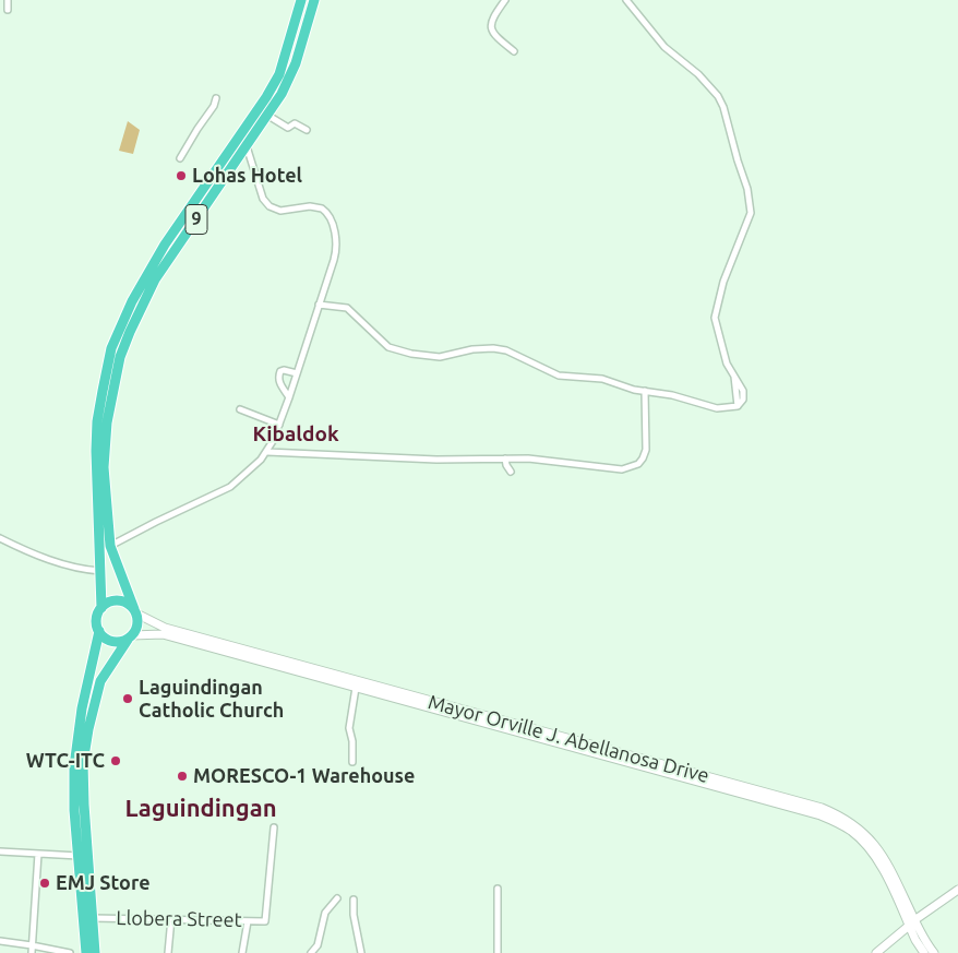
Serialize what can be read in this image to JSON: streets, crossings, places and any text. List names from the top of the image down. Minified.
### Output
{"streets":{"highway":["9"],"main road":["Mayor Orville J. Abellanosa Drive"],"street":["Llobera Street"]},"crossings":[["9","Mayor Orville J. Abellanosa Drive"],["9","Llobera Street"]],"districts":["Kibaldok","Laguindingan"],"places":["Lohas Hotel","Laguindingan Catholic Church","WTC-ITC","MORESCO-1 Warehouse","EMJ Store"]}
